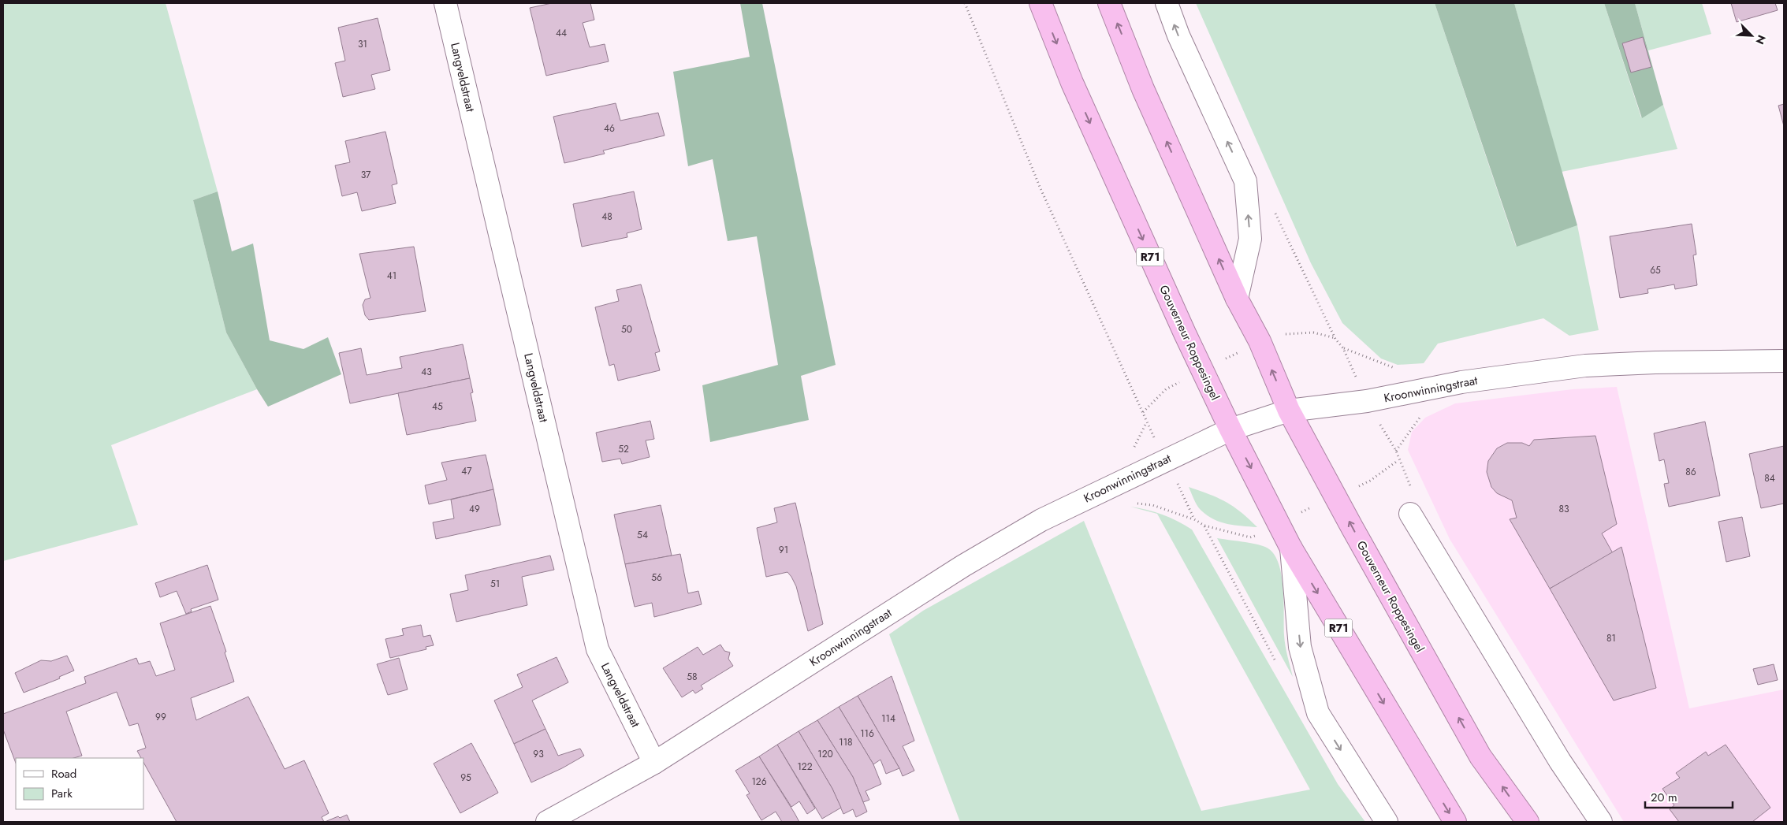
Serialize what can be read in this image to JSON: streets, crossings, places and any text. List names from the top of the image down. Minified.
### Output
{"streets":{"highway":["R71","Gouverneur Roppesingel"],"street":["Langveldstraat","Kroonwinningstraat"]},"crossings":[["Langveldstraat","Kroonwinningstraat"],["Gouverneur Roppesingel","Kroonwinningstraat"]],"house_numbers":["44","31","46","37","48","65","41","50","43","45","52","47","86","84","49","83","54","91","56","51","81","58","99","114","116","118","93","120","122","95","126"],"legend":["Road","Park"],"scale_bar":"20 m","north":"bottom right"}
